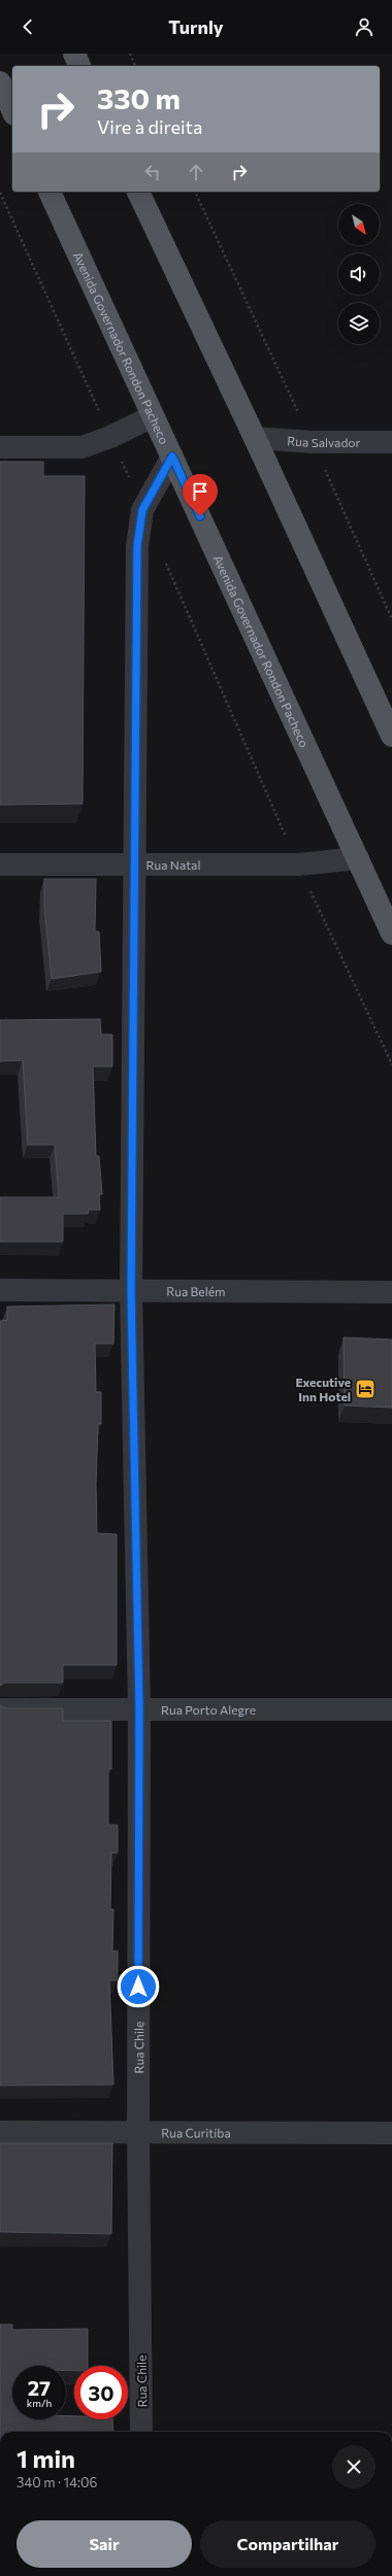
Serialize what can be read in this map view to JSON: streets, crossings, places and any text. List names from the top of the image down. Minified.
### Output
{"streets":{"main road":["Avenida Governador Rondon Pacheco"],"street":["Rua Salvador","Rua Natal","Rua Belém","Rua Porto Alegre","Rua Chile","Rua Curitiba"]},"crossings":[["Avenida Governador Rondon Pacheco","Rua Natal"],["Avenida Governador Rondon Pacheco","Rua Chile"],["Rua Natal","Rua Chile"],["Rua Belém","Rua Chile"],["Rua Porto Alegre","Rua Chile"],["Rua Chile","Rua Curitiba"]],"places":{"hotel":["Executive Inn Hotel"]},"north":"bottom right","page":{"header":"Turnly","turn":["330 m","Vire à direita"],"speed":"27 km/h","limit":"30","heading":["1 min","340 m · 14:06"],"buttons":["Sair","Compartilhar"]}}
